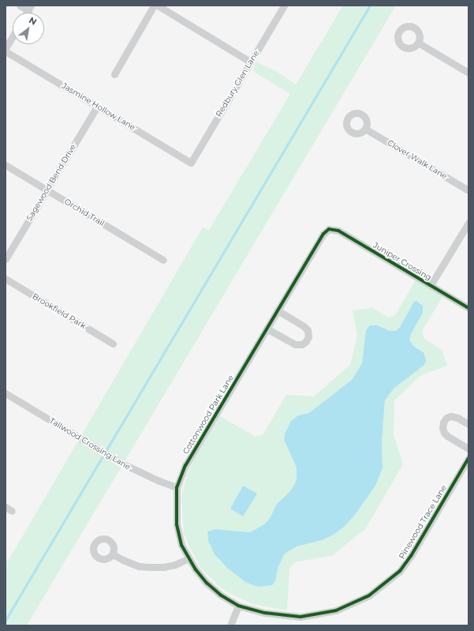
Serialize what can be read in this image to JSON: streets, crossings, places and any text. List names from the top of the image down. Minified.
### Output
{"streets":{"street":["Redbury Glen Lane","Jasmine Hollow Lane","Clover Walk Lane","Sagewood Bend Drive","Orchid Trail","Juniper Crossing","Brookfield Park","Cottonwood Park Lane","Tallwood Crossing Lane","Pinewood Trace Lane"]},"crossings":[["Redbury Glen Lane","Jasmine Hollow Lane"],["Jasmine Hollow Lane","Sagewood Bend Drive"],["Sagewood Bend Drive","Orchid Trail"],["Juniper Crossing","Cottonwood Park Lane"],["Cottonwood Park Lane","Tallwood Crossing Lane"],["Cottonwood Park Lane","Pinewood Trace Lane"]],"north":"top right"}
